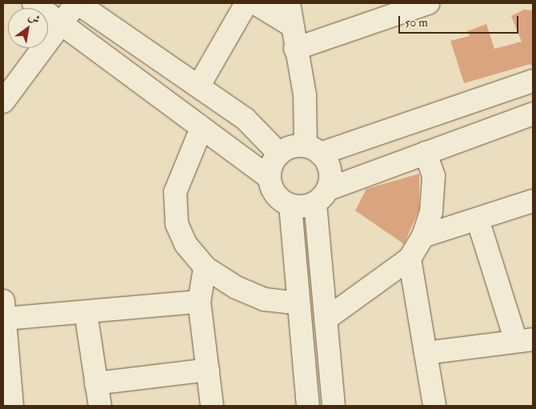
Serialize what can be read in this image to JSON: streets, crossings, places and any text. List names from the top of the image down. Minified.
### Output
{"scale_bar":"50 m","north":"top right"}
